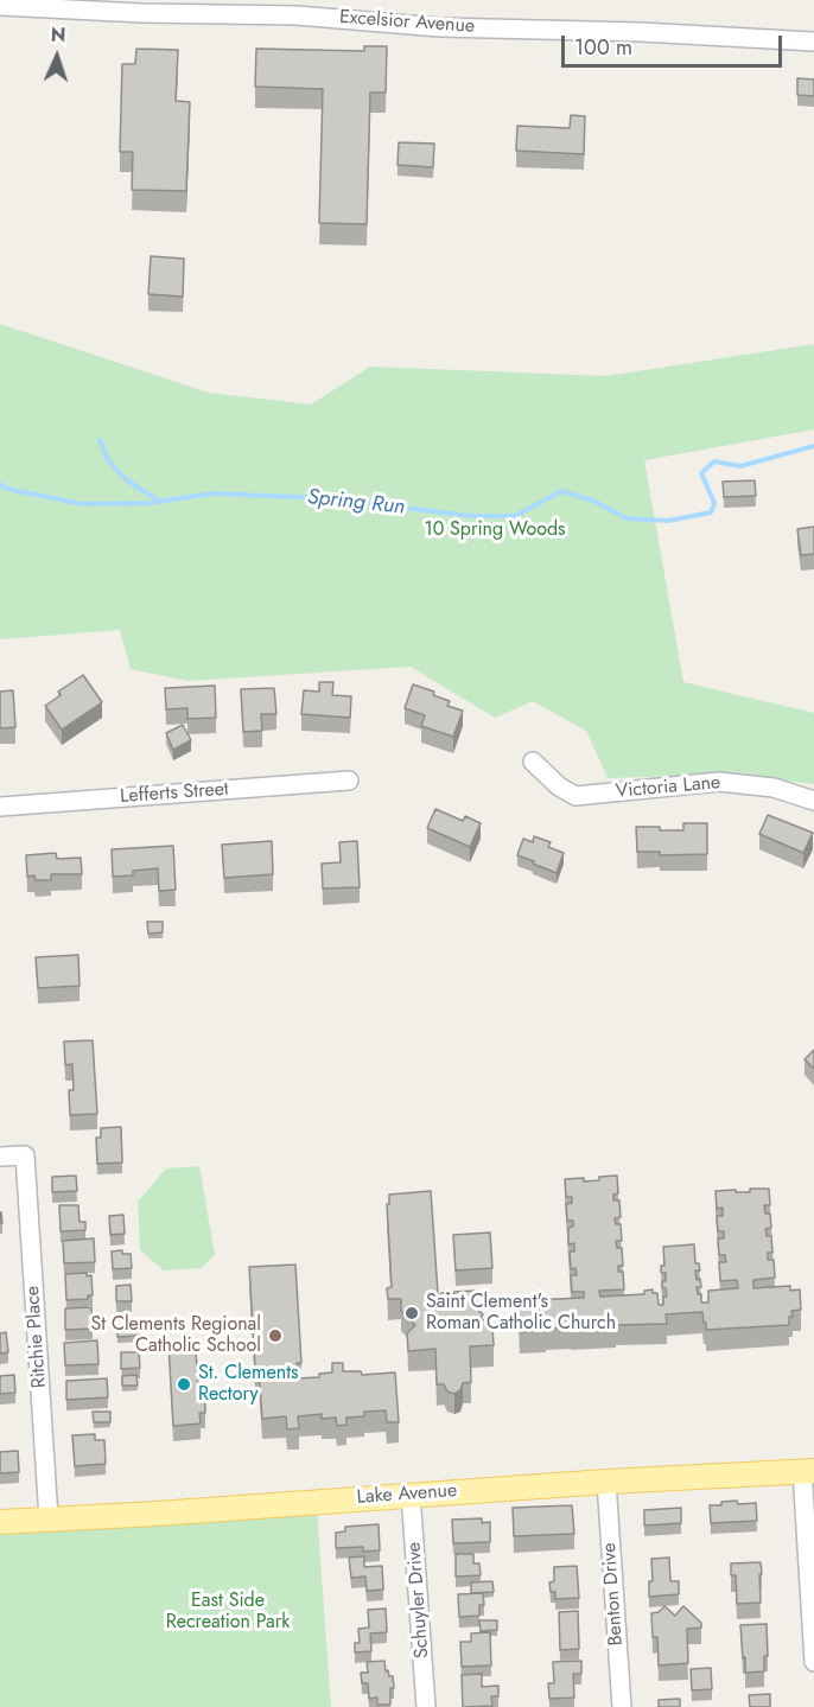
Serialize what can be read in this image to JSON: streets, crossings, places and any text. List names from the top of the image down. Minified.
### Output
{"streets":{"main road":["Lake Avenue"],"street":["Excelsior Avenue","Victoria Lane","Lefferts Street","Ritchie Place","Benton Drive","Schuyler Drive"]},"crossings":[["Ritchie Place","Lake Avenue"],["Lake Avenue","Benton Drive"],["Lake Avenue","Schuyler Drive"]],"water":["Spring Run"],"parks":["10 Spring Woods","East Side Recreation Park"],"places":["Saint Clement's Roman Catholic Church","St Clements Regional Catholic School","St. Clements Rectory"],"scale_bar":"100 m","north":"top"}
